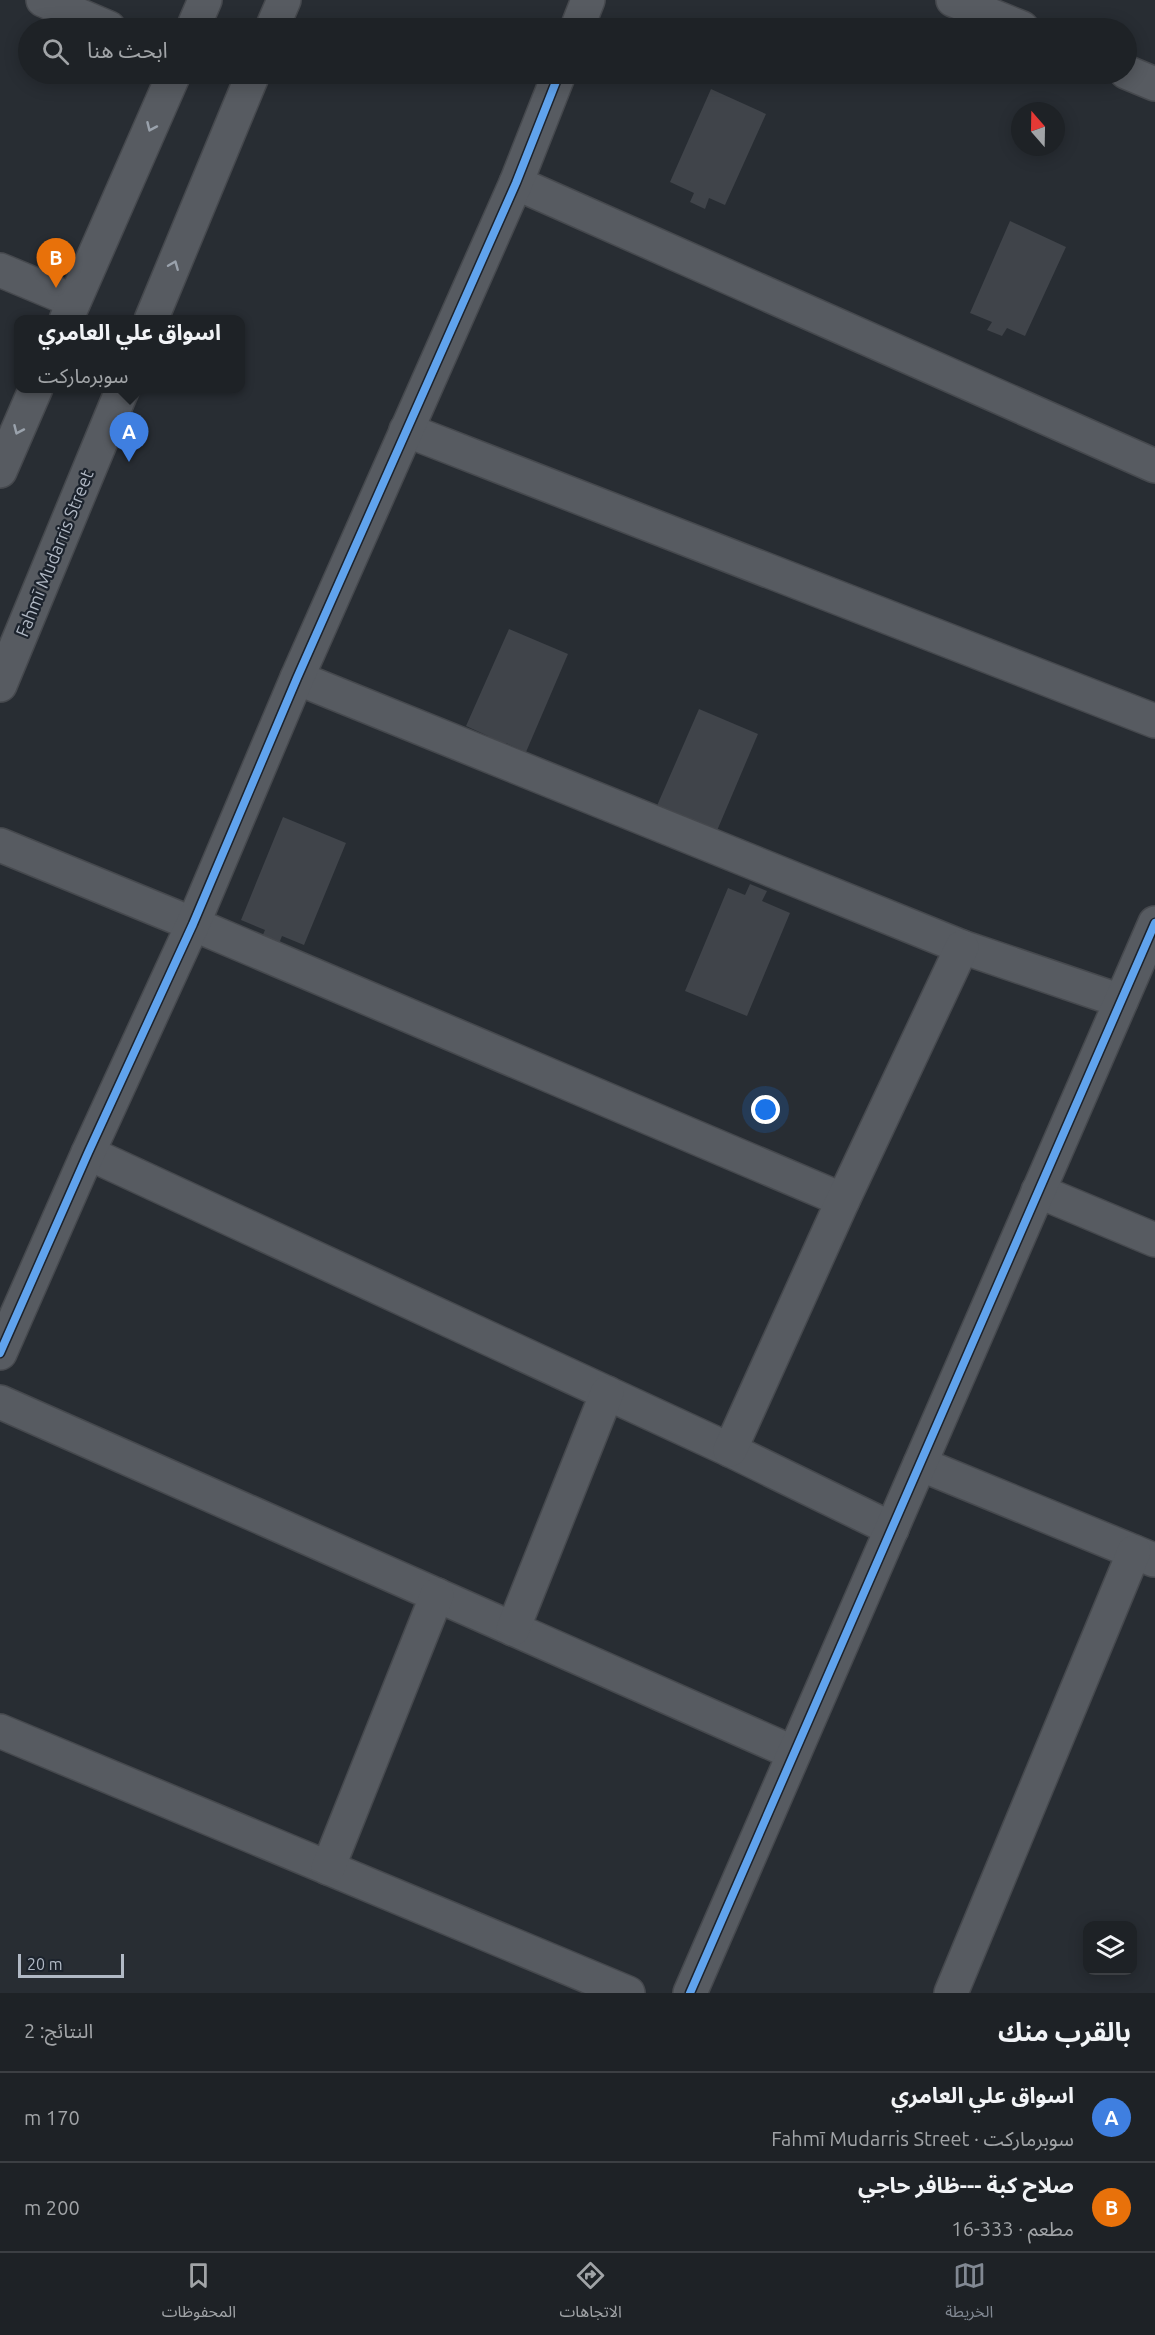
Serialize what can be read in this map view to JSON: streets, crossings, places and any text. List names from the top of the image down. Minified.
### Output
{"streets":{"street":["Fahmī Mudarris Street"]},"scale_bar":"20 m","north":"top","page":{"search":"ابحث هنا","pins":["B","A"],"popup":["اسواق علي العامري","سوبرماركت"],"scale":"20 m","heading":["بالقرب منك","النتائج: 2"],"list":[{"mark":"A","name":"اسواق علي العامري","note":"سوبرماركت · Fahmī Mudarris Street","value":"170 m"},{"mark":"B","name":"صلاح كبة ---ظافر حاجي","note":"مطعم · 333-16","value":"200 m"}],"nav":["الخريطة","الاتجاهات","المحفوظات"]}}
